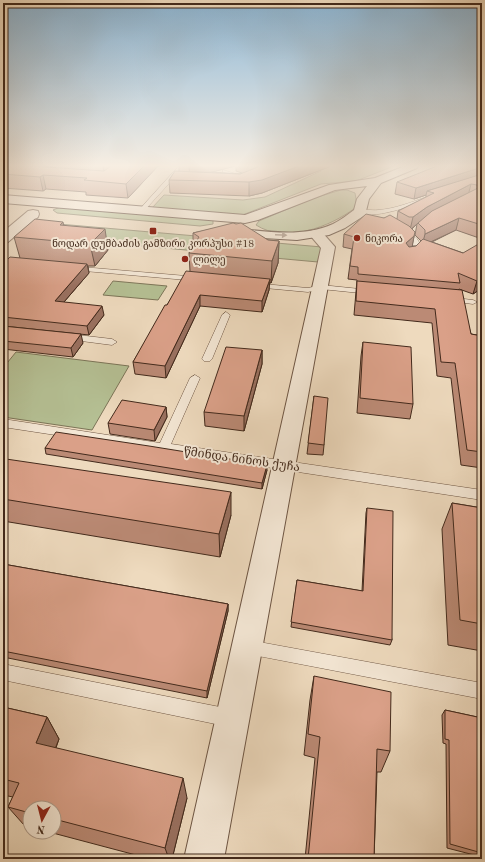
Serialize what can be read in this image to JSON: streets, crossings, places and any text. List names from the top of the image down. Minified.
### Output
{"streets":{"lane":["წმინდა ნინოს ქუჩა"]},"places":{"transit":["ნოდარ დუმბაძის გამზირი კორპუსი #18"],"other":["ნიკორა","ლილე"]},"north":"bottom"}
